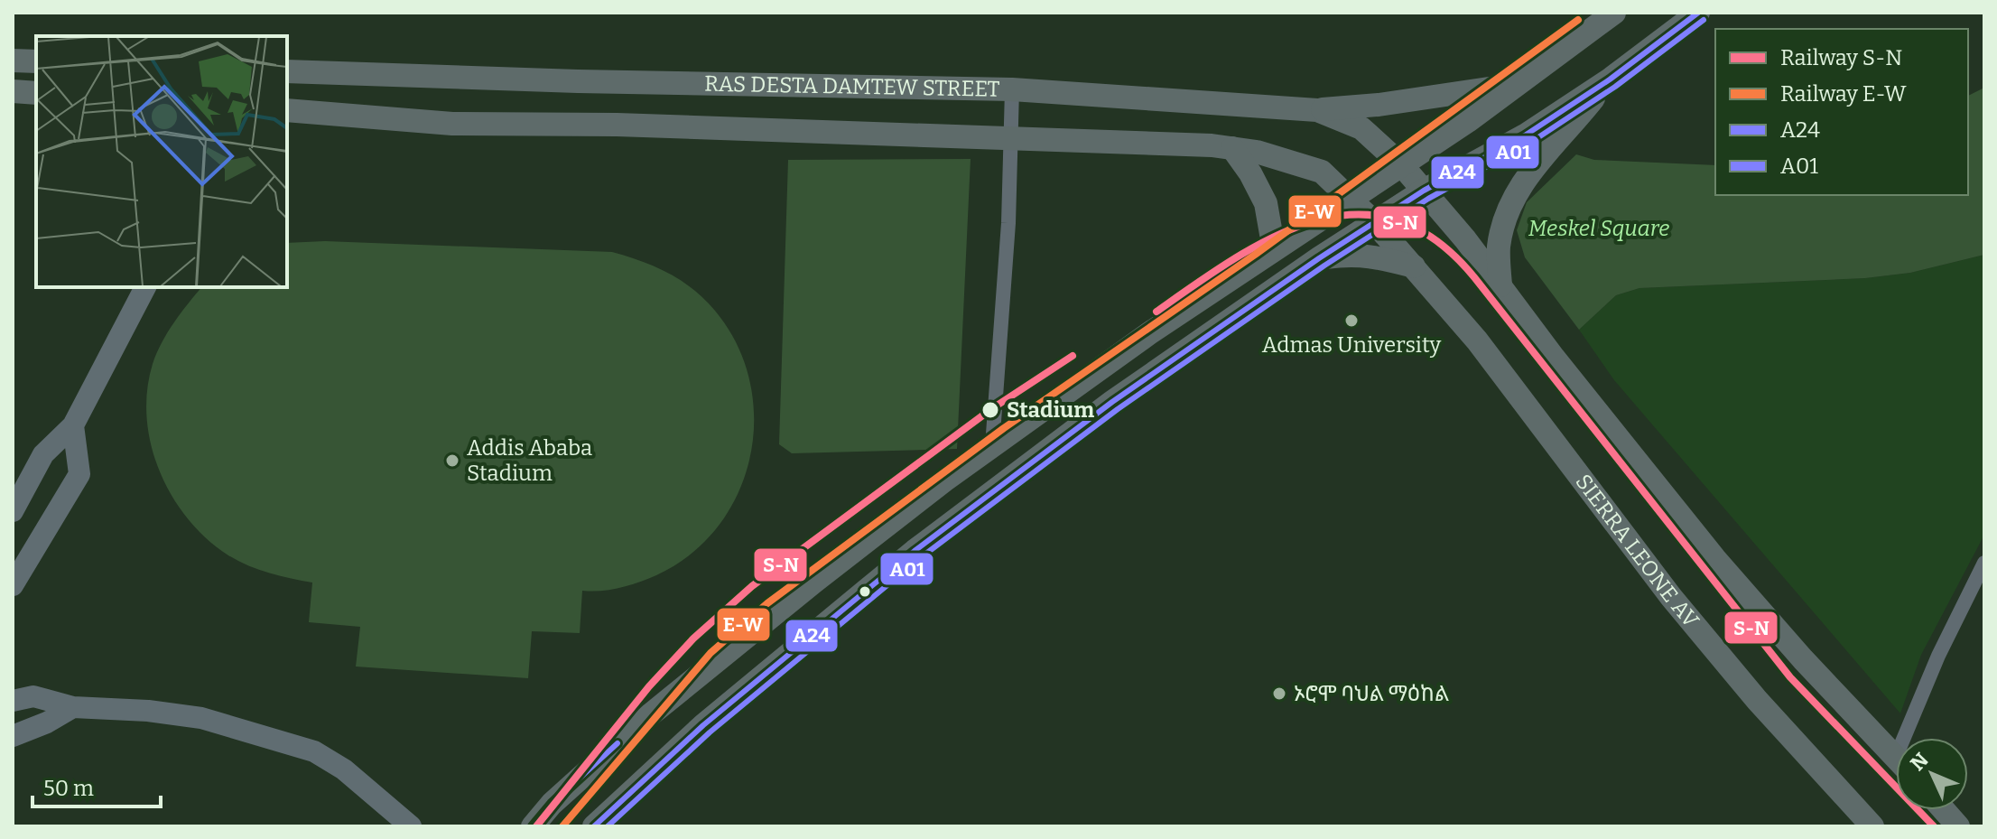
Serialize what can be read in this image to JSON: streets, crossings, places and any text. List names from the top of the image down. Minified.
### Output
{"streets":{"main road":["RAS DESTA DAMTEW STREET","SIERRA LEONE AV"]},"crossings":[["RAS DESTA DAMTEW STREET","SIERRA LEONE AV"]],"parks":["Meskel Square"],"places":["Admas University","Stadium","Addis Ababa Stadium","ኦሮሞ ባህል ማዕከል"],"lines":["transit line A24","rail line E-W","transit line A01","rail line S-N"],"legend":["Railway S-N","Railway E-W","A24","A01"],"scale_bar":"50 m","north":"top left"}
